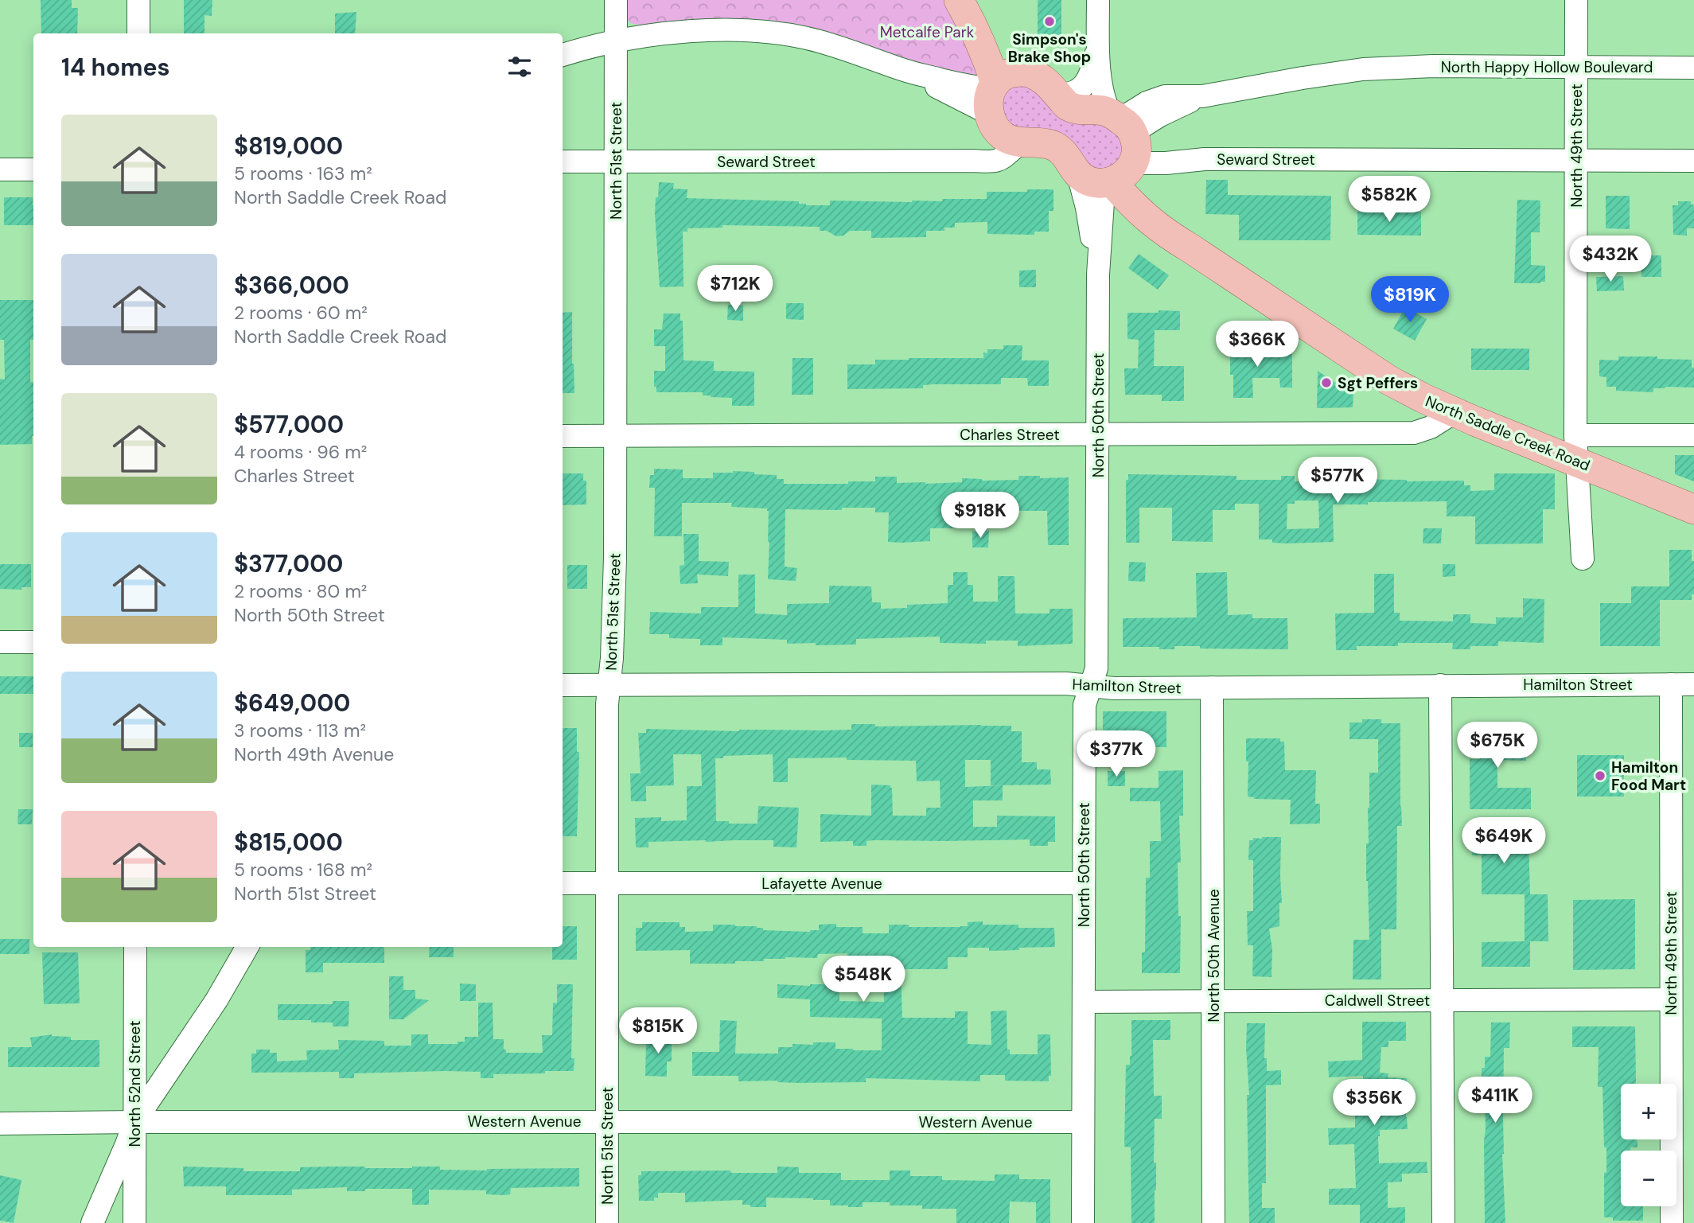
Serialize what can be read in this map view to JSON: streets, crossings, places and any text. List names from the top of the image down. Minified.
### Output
{"streets":{"main road":["North Saddle Creek Road"],"street":["North Happy Hollow Boulevard","North 49th Street","Seward Street","North 51st Street","North 50th Street","Charles Street","Hamilton Street","Lafayette Avenue","North 50th Avenue","Caldwell Street","North 52nd Street","Western Avenue"]},"crossings":[["North Happy Hollow Boulevard","North 49th Street"],["North Happy Hollow Boulevard","Seward Street"],["North Happy Hollow Boulevard","North 50th Street"],["North Happy Hollow Boulevard","North Saddle Creek Road"],["North 49th Street","Seward Street"],["North 49th Street","North Saddle Creek Road"],["North 49th Street","Hamilton Street"],["North 49th Street","Caldwell Street"],["Seward Street","North 51st Street"],["Seward Street","North 50th Street"],["Seward Street","North Saddle Creek Road"],["North 51st Street","Charles Street"],["North 51st Street","Hamilton Street"],["North 51st Street","Lafayette Avenue"],["North 51st Street","Western Avenue"],["North 50th Street","North Saddle Creek Road"],["North 50th Street","Charles Street"],["North 50th Street","Hamilton Street"],["North 50th Street","Lafayette Avenue"],["North 50th Street","Caldwell Street"],["North 50th Street","Western Avenue"],["North Saddle Creek Road","Charles Street"],["Hamilton Street","North 50th Avenue"],["North 50th Avenue","Caldwell Street"],["North 52nd Street","Western Avenue"]],"parks":["Metcalfe Park"],"places":["Simpson's Brake Shop","Sgt Peffers","Hamilton Food Mart"],"page":{"heading":"14 homes","list":[{"name":"$819,000","note":"5 rooms · 163 m² · North Saddle Creek Road"},{"name":"$366,000","note":"2 rooms · 60 m² · North Saddle Creek Road"},{"name":"$577,000","note":"4 rooms · 96 m² · Charles Street"},{"name":"$377,000","note":"2 rooms · 80 m² · North 50th Street"},{"name":"$649,000","note":"3 rooms · 113 m² · North 49th Avenue"},{"name":"$815,000","note":"5 rooms · 168 m² · North 51st Street"}],"price":["$582K","$432K","$712K","$819K","$366K","$577K","$918K","$675K","$377K","$649K","$548K","$815K","$411K","$356K"],"map_buttons":["+","−"]}}
